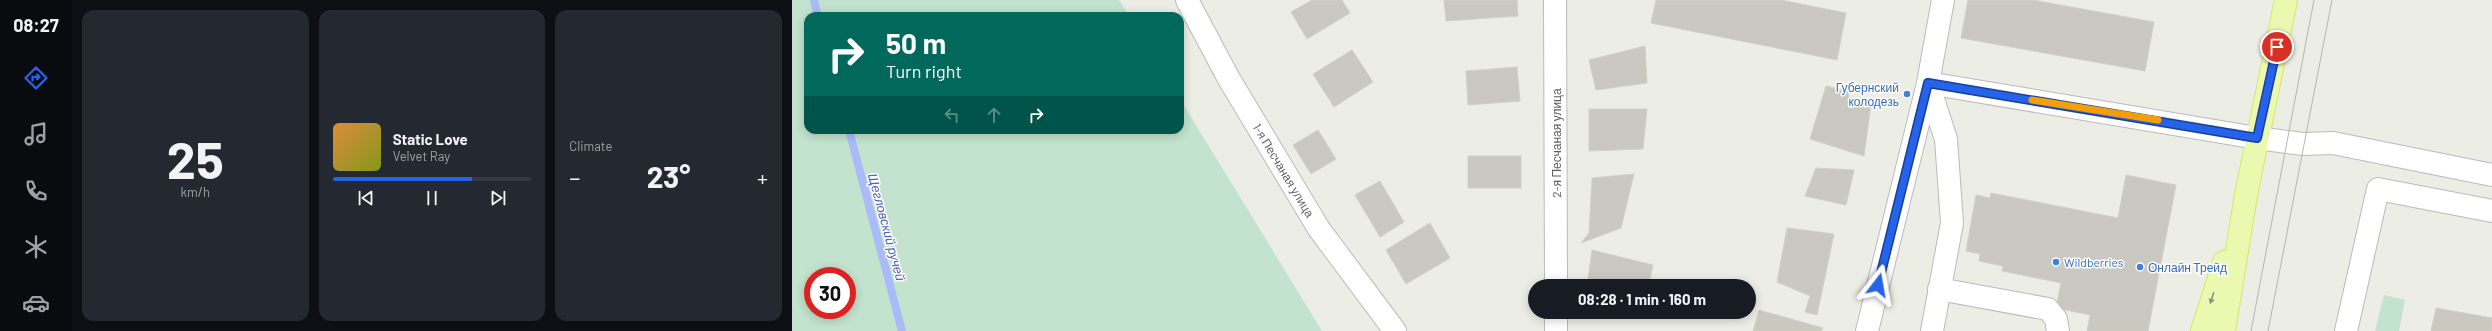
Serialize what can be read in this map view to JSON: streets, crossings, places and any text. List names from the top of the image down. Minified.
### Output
{"streets":{"street":["2-я Песчаная улица","1-я Песчаная улица"]},"water":["Щегловский ручей"],"places":["Губернский колодезь","Wildberries","Онлайн Трейд"],"page":{"tabs":"08:27","tile":[["25","km/h"],"Climate"],"turn":["50 m","Turn right"],"song":["Static Love","Velvet Ray"],"heat":["−","23°","+"],"limit":"30","trip":"08:28 · 1 min · 160 m"}}
